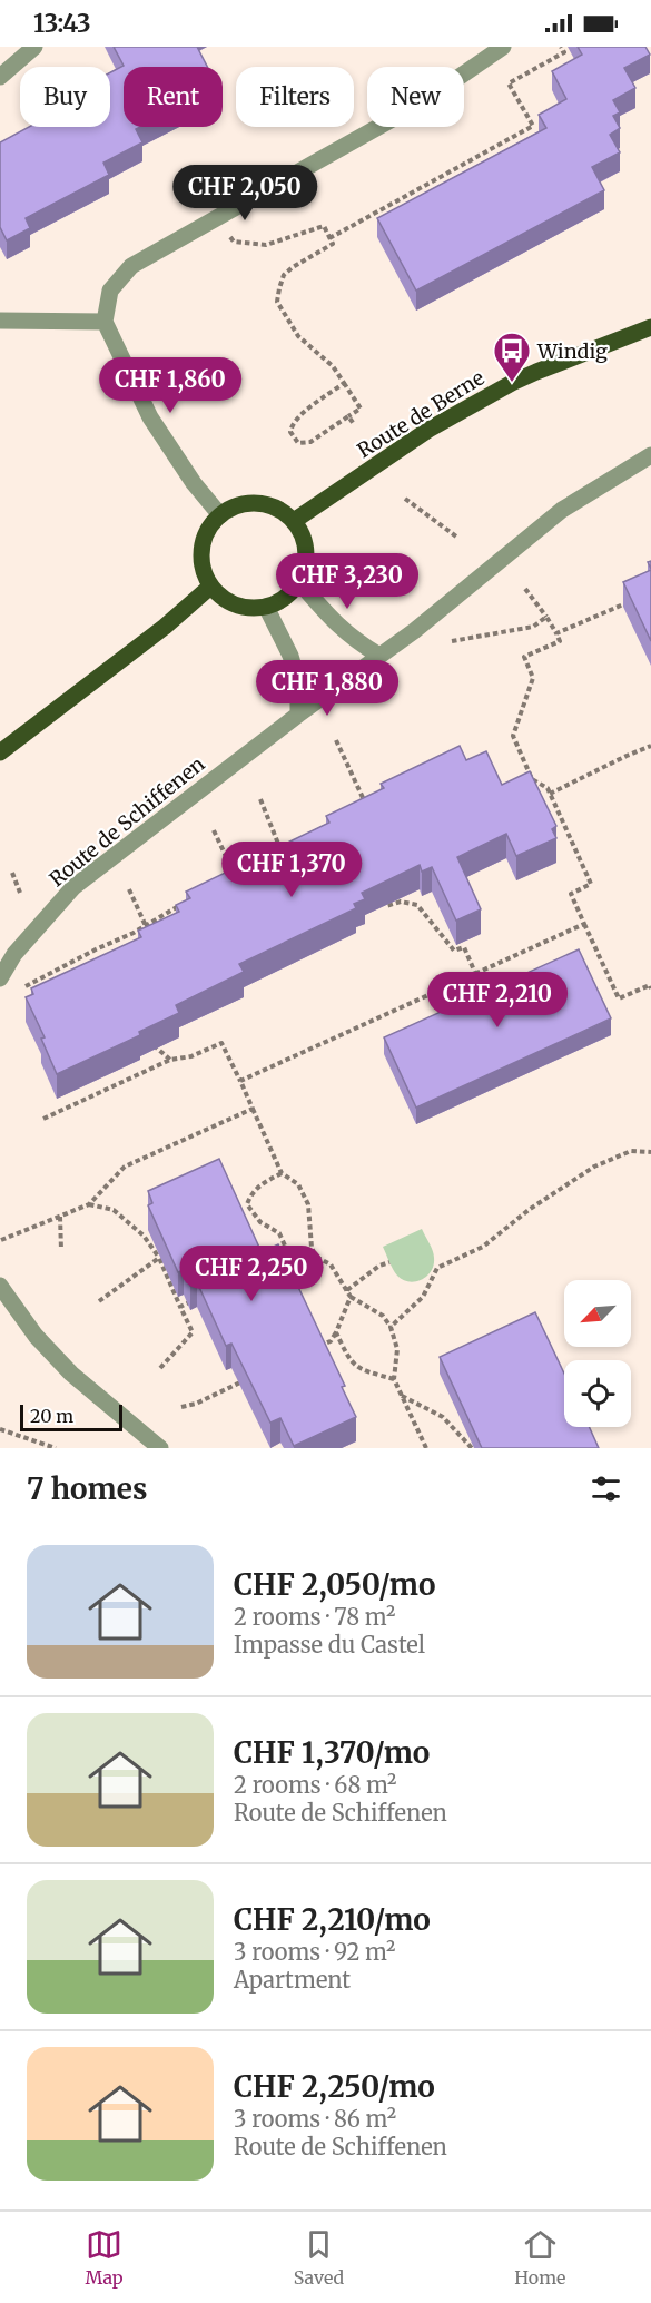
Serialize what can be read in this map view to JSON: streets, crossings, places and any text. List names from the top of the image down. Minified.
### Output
{"streets":{"main road":["Route de Berne"],"street":["Route de Schiffenen"]},"places":{"bus stop":["Windig"]},"scale_bar":"20 m","north":"bottom left","page":{"status":"13:43","chip":["Buy","Rent","Filters","New"],"price":["CHF 2,050","CHF 1,860","CHF 3,230","CHF 1,880","CHF 1,370","CHF 2,210","CHF 2,250"],"scale":"20 m","heading":"7 homes","list":[{"name":"CHF 2,050/mo","note":"2 rooms · 78 m² · Impasse du Castel"},{"name":"CHF 1,370/mo","note":"2 rooms · 68 m² · Route de Schiffenen"},{"name":"CHF 2,210/mo","note":"3 rooms · 92 m² · Apartment"},{"name":"CHF 2,250/mo","note":"3 rooms · 86 m² · Route de Schiffenen"}],"tabs":["Map","Saved","Home"]}}
